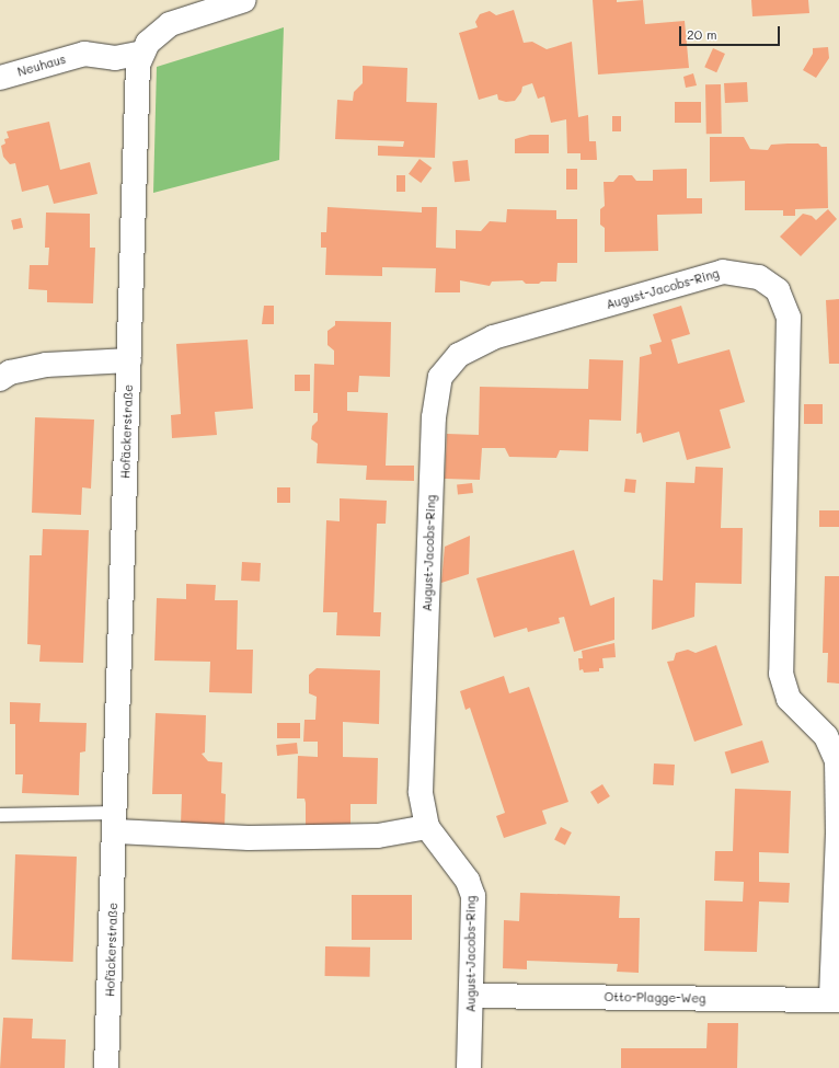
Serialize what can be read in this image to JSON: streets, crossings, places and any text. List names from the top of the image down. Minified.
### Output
{"streets":{"street":["Neuhaus","August-Jacobs-Ring","Hofäckerstraße","Otto-Plagge-Weg"]},"crossings":[["Neuhaus","Hofäckerstraße"],["August-Jacobs-Ring","Otto-Plagge-Weg"]],"scale_bar":"20 m"}
